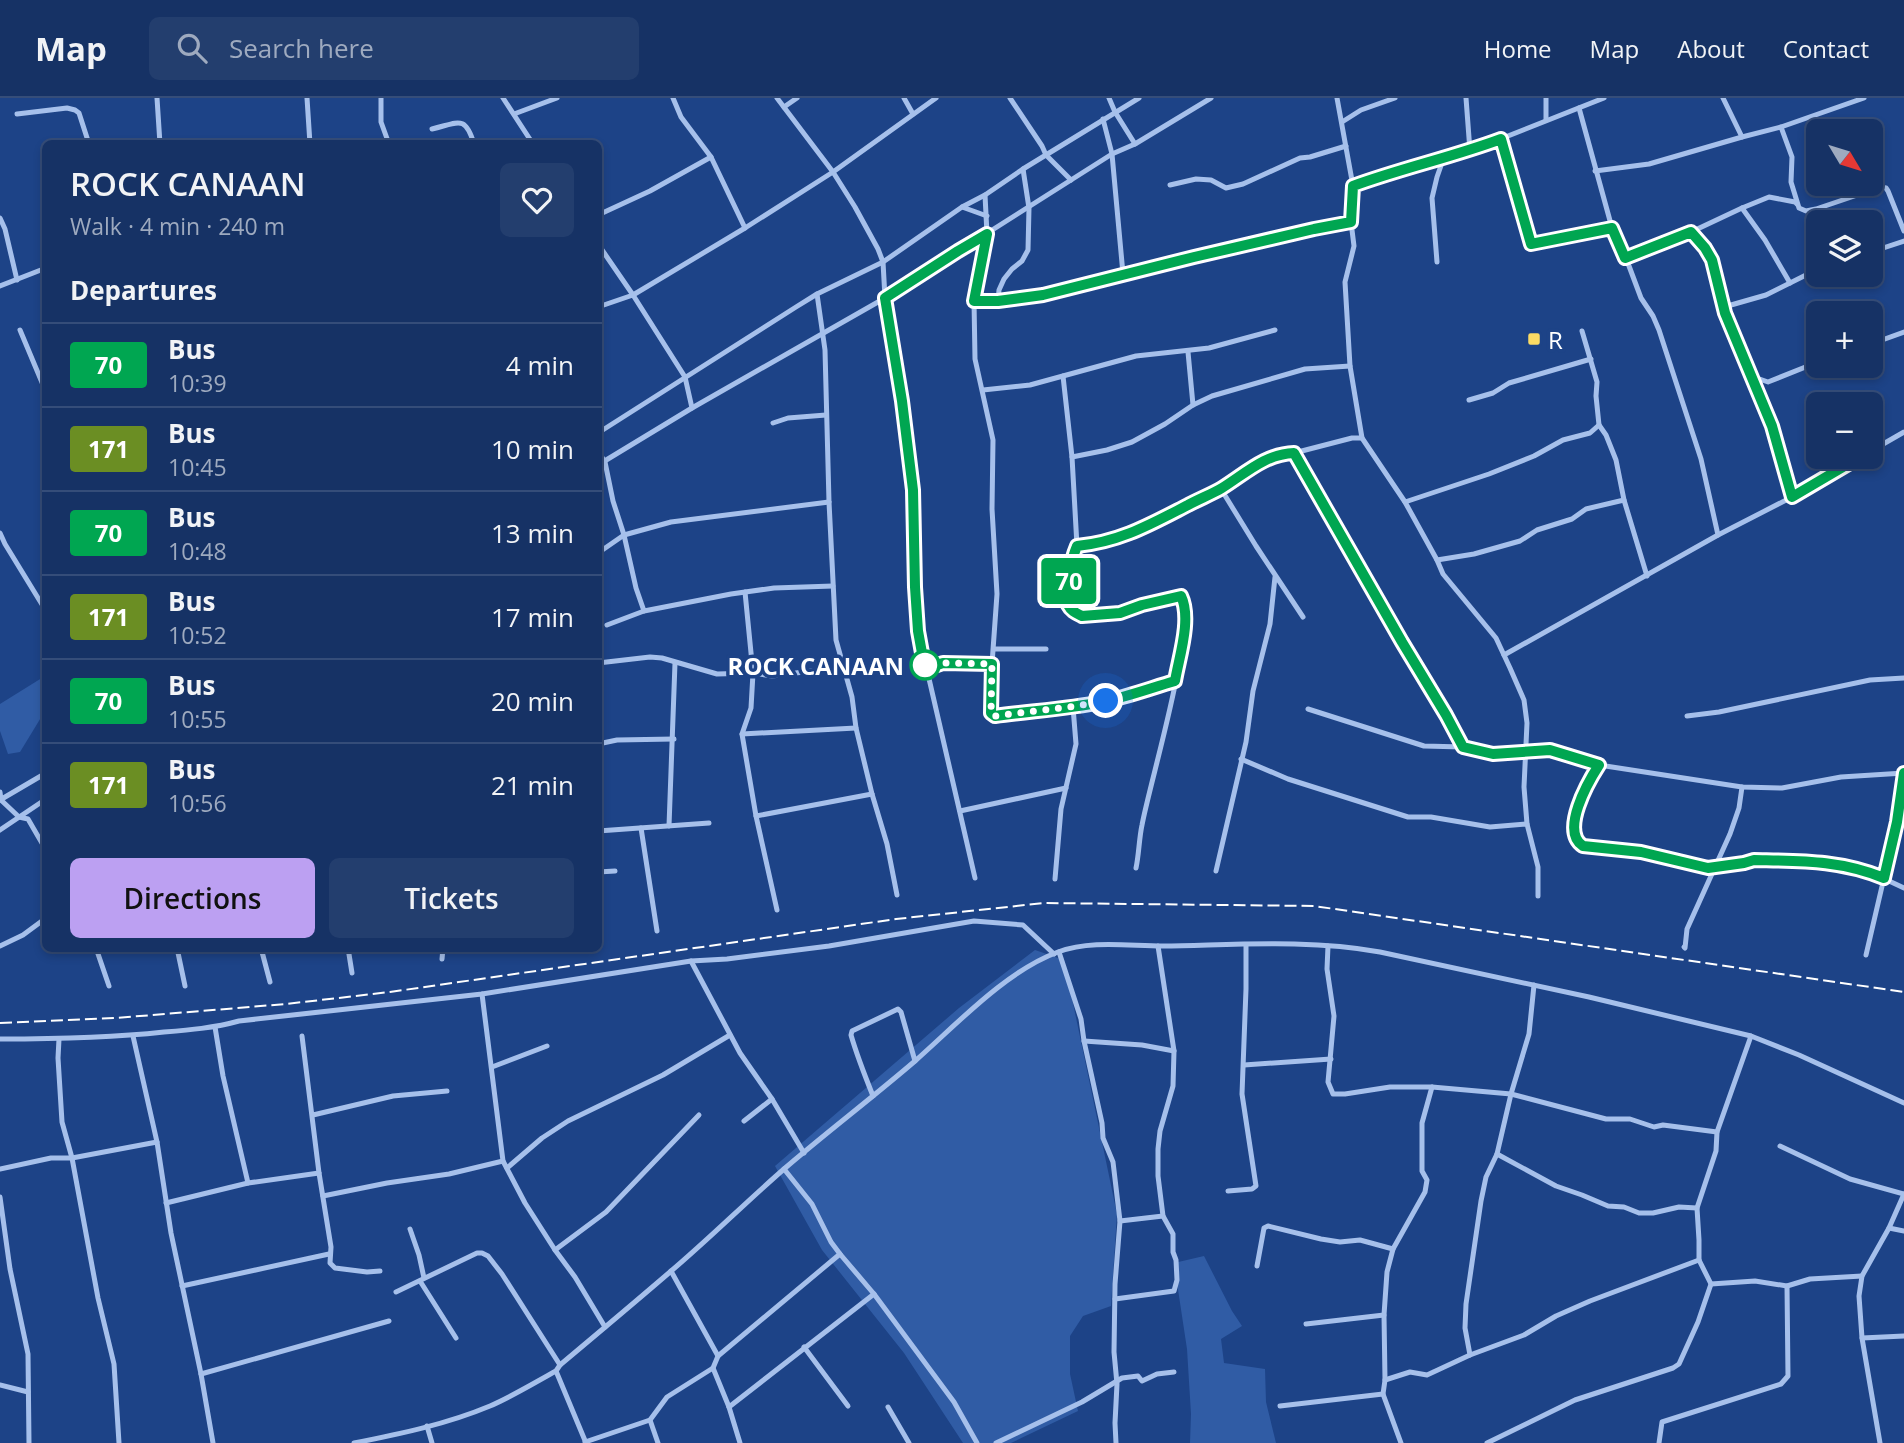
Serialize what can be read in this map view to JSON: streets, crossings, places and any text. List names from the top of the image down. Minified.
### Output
{"places":{"transit":["R"],"other":["ROCK CANAAN"]},"lines":["bus line 70"],"north":"bottom right","page":{"header":"Map","search":"Search here","nav":["Home","Map","About","Contact"],"on_map":"70","map_buttons":["+","−"],"heading":[["ROCK CANAAN","Walk · 4 min · 240 m"],"Departures"],"list":[{"mark":"70","name":"Bus","note":"10:39","value":"4 min"},{"mark":"171","name":"Bus","note":"10:45","value":"10 min"},{"mark":"70","name":"Bus","note":"10:48","value":"13 min"},{"mark":"171","name":"Bus","note":"10:52","value":"17 min"},{"mark":"70","name":"Bus","note":"10:55","value":"20 min"},{"mark":"171","name":"Bus","note":"10:56","value":"21 min"}],"buttons":["Directions","Tickets"]}}
